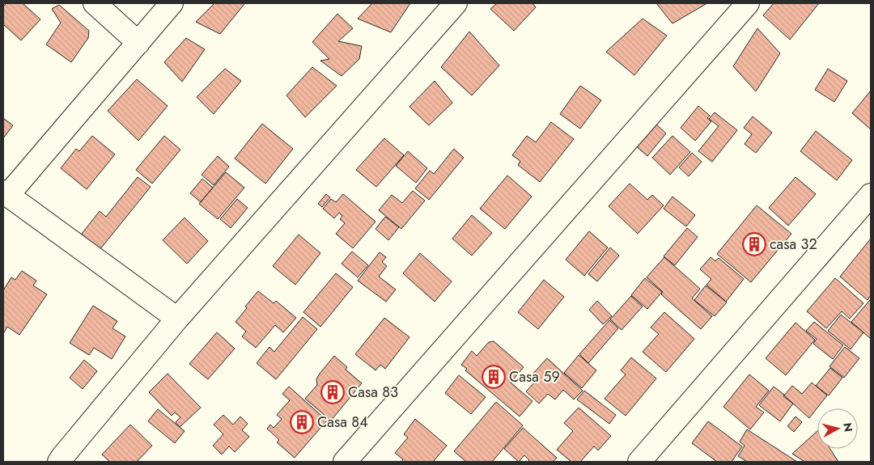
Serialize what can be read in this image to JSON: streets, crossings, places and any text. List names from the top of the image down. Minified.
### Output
{"places":{"building":["casa 32","Casa 59","Casa 83","Casa 84"]},"north":"right"}
